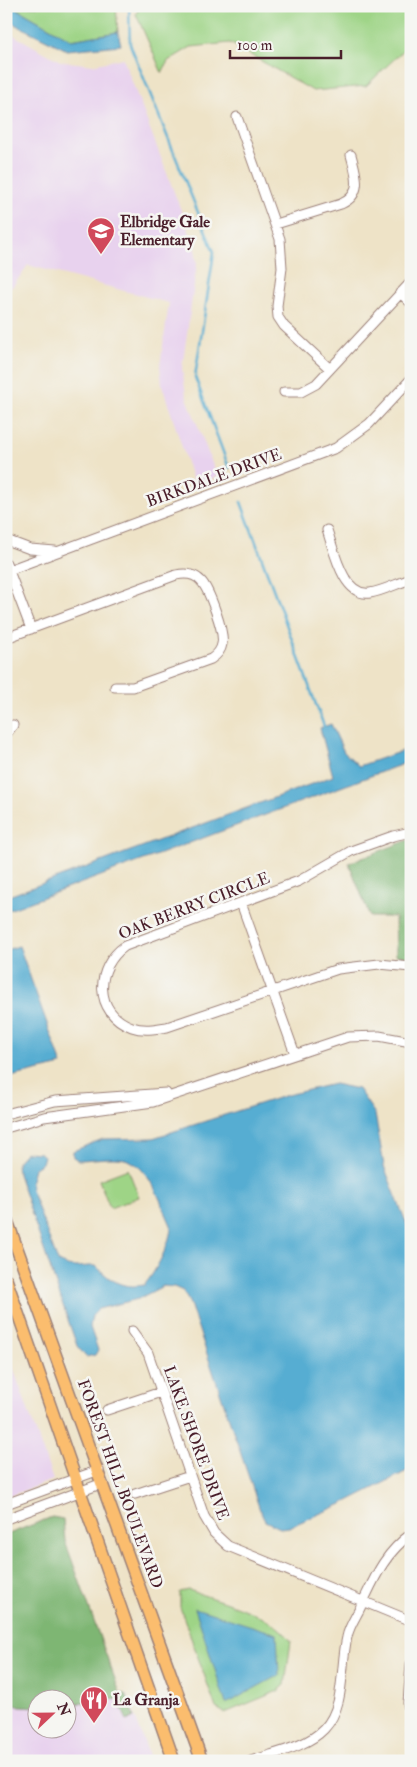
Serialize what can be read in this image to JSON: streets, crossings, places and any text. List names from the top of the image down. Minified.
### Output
{"streets":{"main road":["FOREST HILL BOULEVARD"],"street":["BIRKDALE DRIVE","OAK BERRY CIRCLE","LAKE SHORE DRIVE"]},"places":{"school or university":["Elbridge Gale Elementary"],"restaurant":["La Granja"]},"scale_bar":"100 m","north":"right"}
